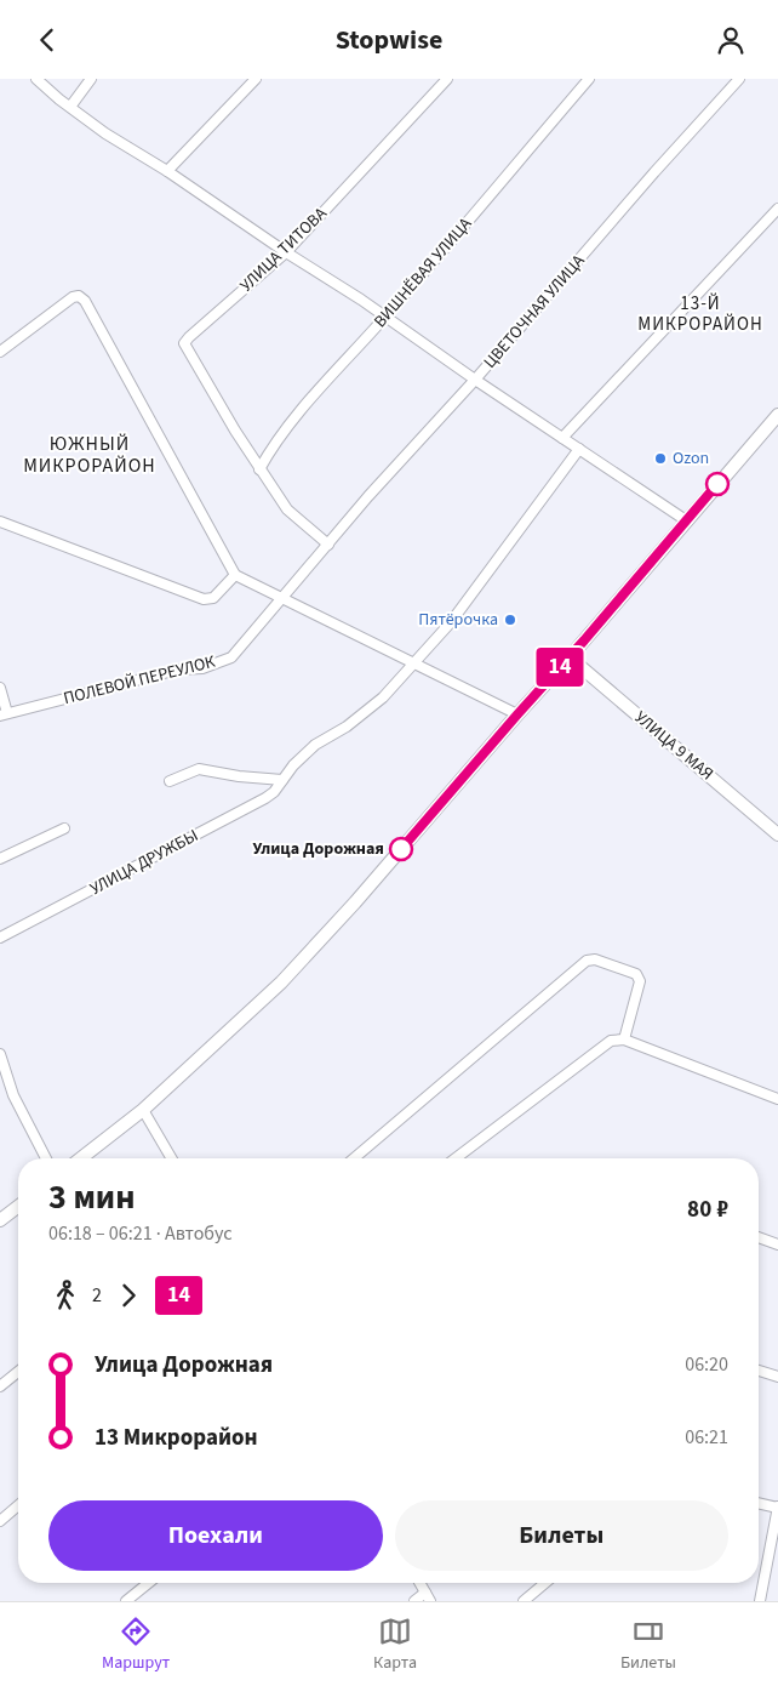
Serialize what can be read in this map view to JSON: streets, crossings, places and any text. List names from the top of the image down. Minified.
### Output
{"streets":{"main road":["УЛИЦА 9 МАЯ"],"street":["УЛИЦА ТИТОВА","ВИШНЁВАЯ УЛИЦА","ЦВЕТОЧНАЯ УЛИЦА","ПОЛЕВОЙ ПЕРЕУЛОК","УЛИЦА ДРУЖБЫ"]},"crossings":[["УЛИЦА ТИТОВА","ВИШНЁВАЯ УЛИЦА"],["ЦВЕТОЧНАЯ УЛИЦА","ПОЛЕВОЙ ПЕРЕУЛОК"]],"districts":["13-Й МИКРОРАЙОН","ЮЖНЫЙ МИКРОРАЙОН"],"places":["Ozon","Пятёрочка","Улица Дорожная"],"lines":["bus line 14"],"page":{"header":"Stopwise","on_map":"14","heading":["3 мин","06:18 – 06:21 · Автобус","80 ₽"],"legs":["2","14"],"list":[{"name":"Улица Дорожная","value":"06:20"},{"name":"13 Микрорайон","value":"06:21"}],"buttons":["Поехали","Билеты"],"tabs":["Маршрут","Карта","Билеты"]}}
